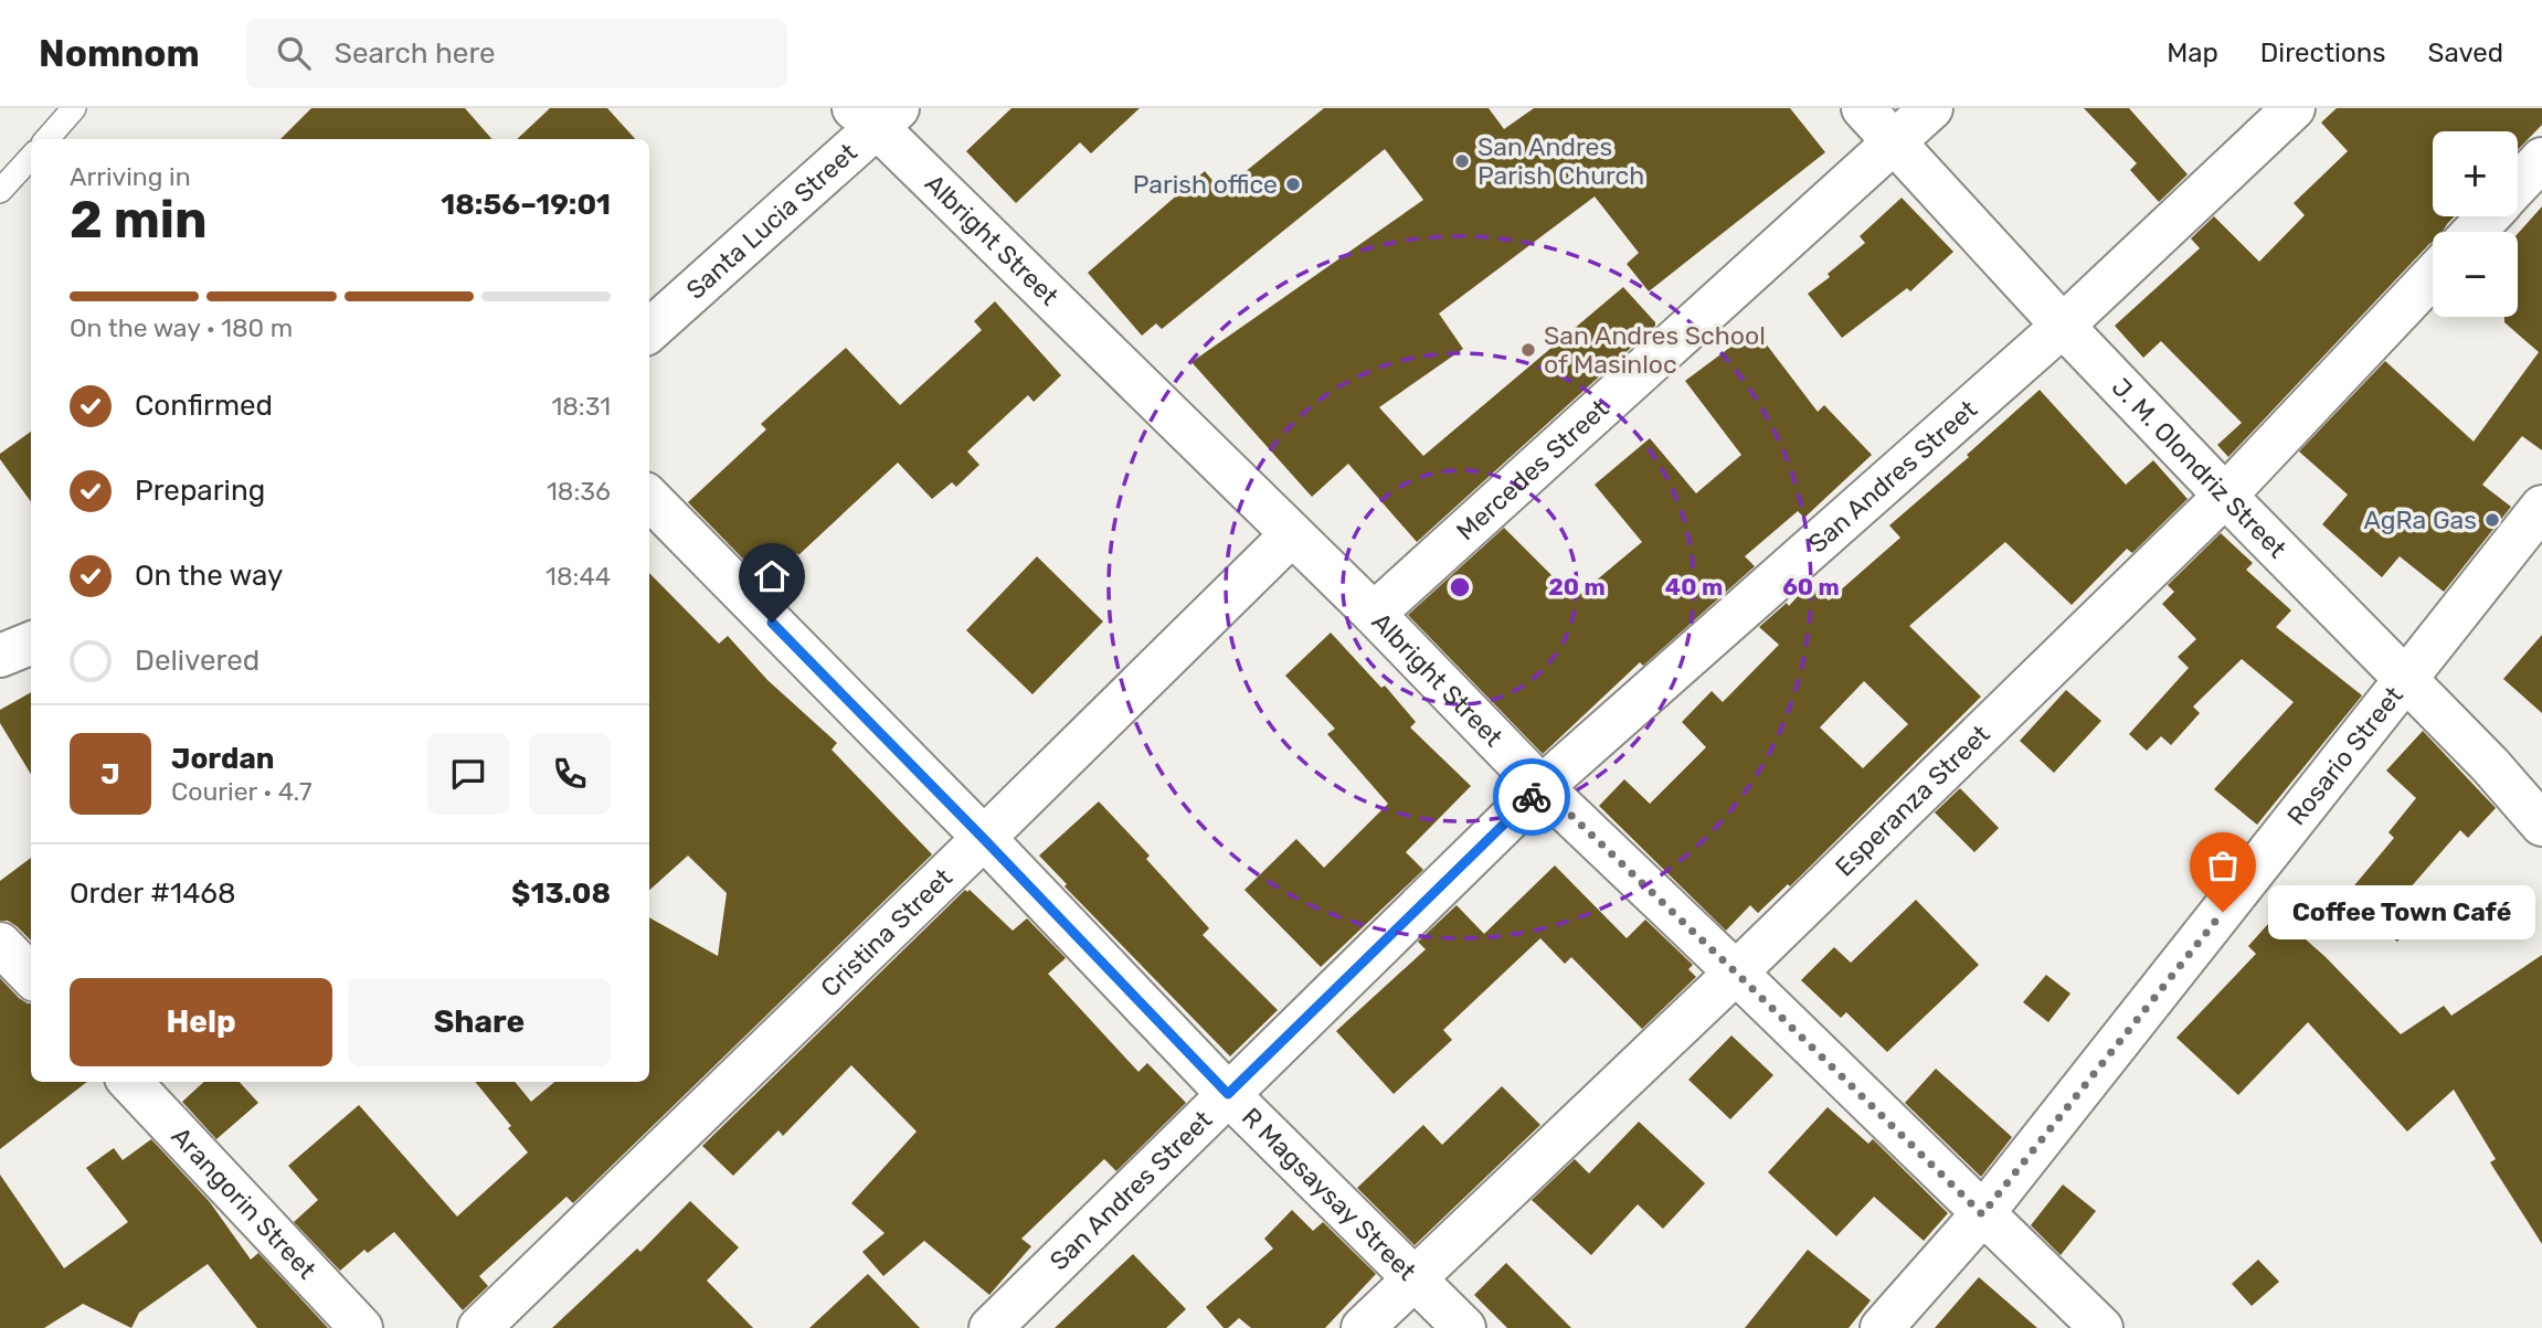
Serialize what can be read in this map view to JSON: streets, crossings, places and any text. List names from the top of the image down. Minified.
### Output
{"streets":{"street":["Santa Lucia Street","Albright Street","J. M. Olondriz Street","Mercedes Street","San Andres Street","Rosario Street","Esperanza Street","Cristina Street","R Magsaysay Street","Arangorin Street"]},"crossings":[["Santa Lucia Street","Albright Street"],["Albright Street","Mercedes Street"],["Albright Street","San Andres Street"],["Albright Street","Rosario Street"],["Albright Street","Esperanza Street"],["Albright Street","Cristina Street"],["J. M. Olondriz Street","Mercedes Street"],["J. M. Olondriz Street","San Andres Street"],["J. M. Olondriz Street","Rosario Street"],["J. M. Olondriz Street","Esperanza Street"],["San Andres Street","R Magsaysay Street"],["Esperanza Street","R Magsaysay Street"],["Cristina Street","R Magsaysay Street"]],"places":["San Andres Parish Church","Parish office","San Andres School of Masinloc","AgRa Gas","Coffee Town Café"],"page":{"header":"Nomnom","search":"Search here","nav":["Map","Directions","Saved"],"map_buttons":["+","−"],"heading":["2 min","Arriving in","18:56–19:01"],"panel":["Jordan","Courier · 4.7","Order #1468","$13.08"],"bar":"On the way · 180 m","list":[["Confirmed","18:31"],["Preparing","18:36"],["On the way","18:44"],"Delivered"],"round":"J","bubble":"Coffee Town Café","buttons":["Help","Share"]},"rings":["20 m","40 m","60 m"]}
